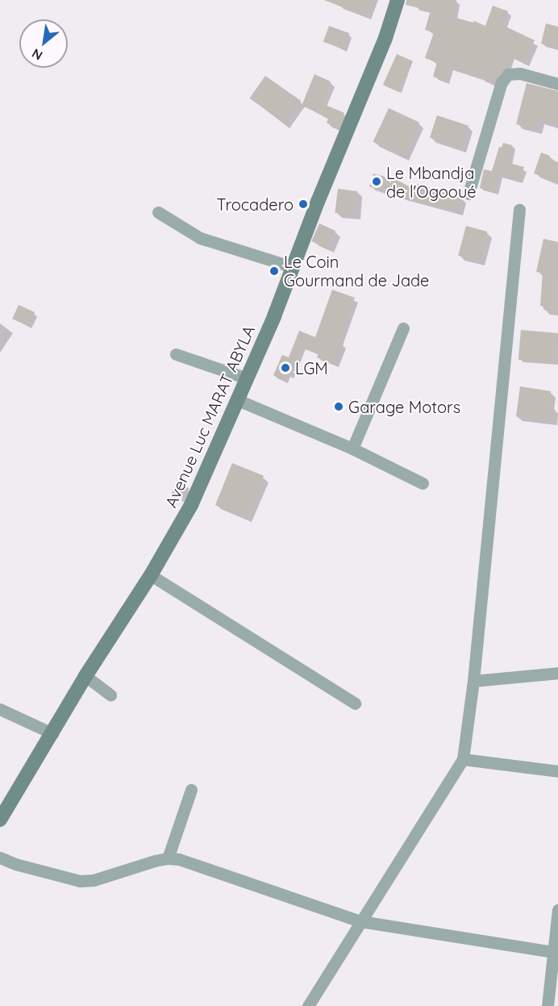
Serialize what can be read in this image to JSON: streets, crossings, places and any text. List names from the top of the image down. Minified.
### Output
{"streets":{"street":["Avenue Luc MARAT ABYLA"]},"places":["Le Mbandja de l'Ogooué","Trocadero","Le Coin Gourmand de Jade","LGM","Garage Motors"],"north":"bottom left"}
